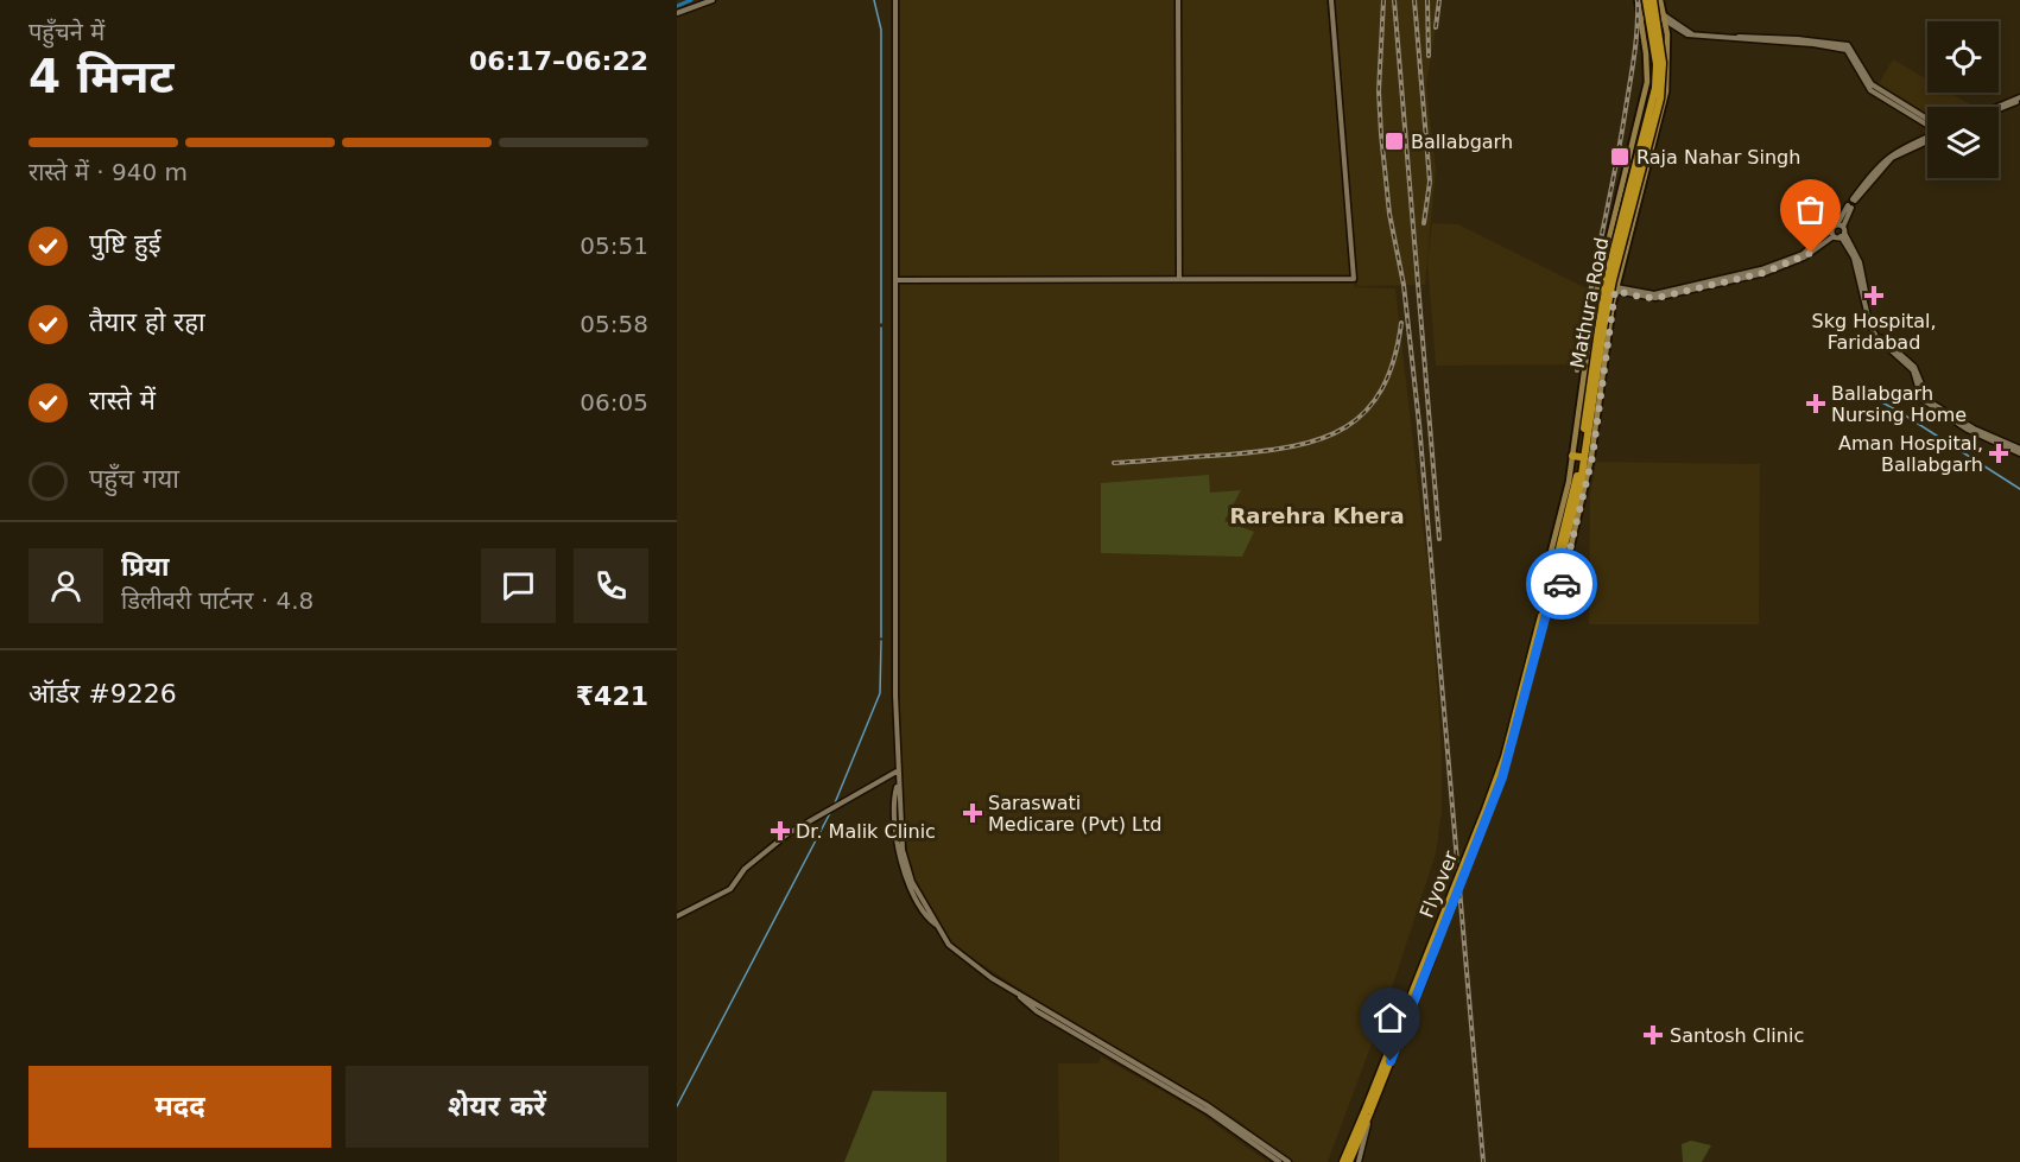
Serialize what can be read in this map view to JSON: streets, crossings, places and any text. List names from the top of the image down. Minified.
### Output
{"streets":{"highway":["Mathura Road","Flyover"]},"crossings":[["Mathura Road","Flyover"]],"districts":["Rarehra Khera"],"places":{"transit":["Ballabgarh","Raja Nahar Singh"],"health":["Skg Hospital, Faridabad","Ballabgarh Nursing Home","Aman Hospital, Ballabgarh","Saraswati Medicare (Pvt) Ltd","Dr. Malik Clinic","Santosh Clinic"]},"page":{"heading":["4 मिनट","पहुँचने में","06:17–06:22"],"panel":["प्रिया","डिलीवरी पार्टनर · 4.8","ऑर्डर #9226","₹421"],"bar":"रास्ते में · 940 m","list":[["पुष्टि हुई","05:51"],["तैयार हो रहा","05:58"],["रास्ते में","06:05"],"पहुँच गया"],"buttons":["मदद","शेयर करें"]}}
